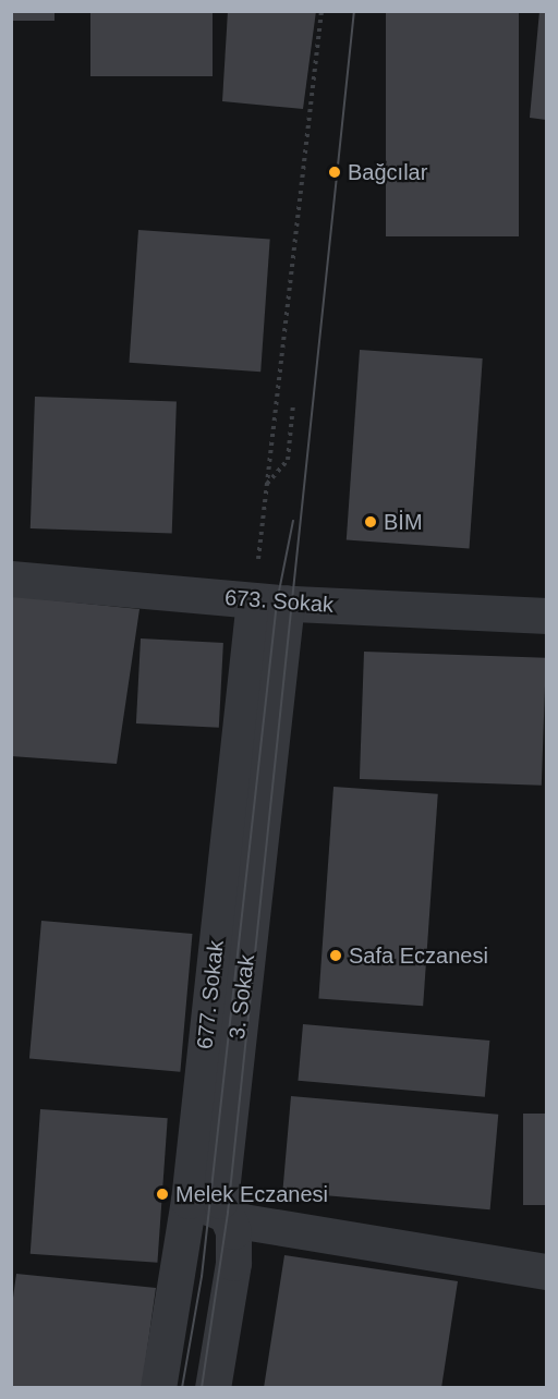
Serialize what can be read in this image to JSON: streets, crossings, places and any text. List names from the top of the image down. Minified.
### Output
{"streets":{"street":["673. Sokak","677. Sokak","3. Sokak"]},"crossings":[["673. Sokak","677. Sokak"],["673. Sokak","3. Sokak"],["677. Sokak","3. Sokak"]],"places":["Bağcılar","BİM","Safa Eczanesi","Melek Eczanesi"]}
